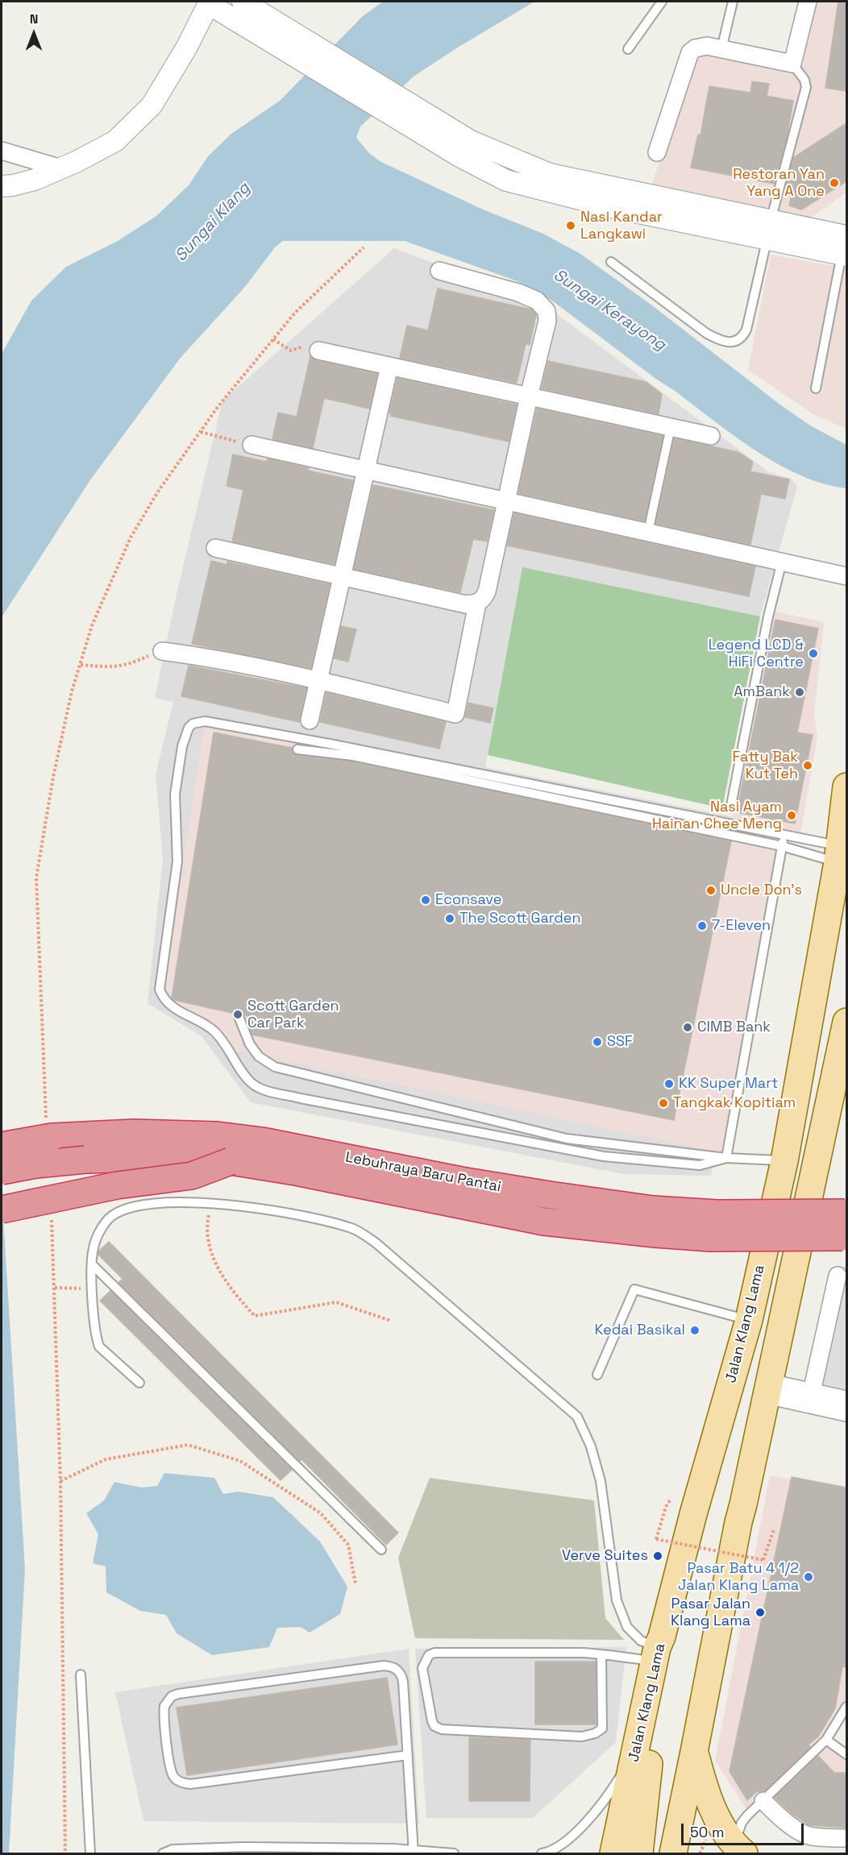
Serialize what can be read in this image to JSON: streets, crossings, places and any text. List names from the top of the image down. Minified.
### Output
{"streets":{"highway":["Lebuhraya Baru Pantai"],"main road":["Jalan Klang Lama"]},"water":["Sungai Klang","Sungai Kerayong"],"places":["Restoran Yan Yang A One","Nasi Kandar Langkawi","Legend LCD & HiFi Centre","AmBank","Fatty Bak Kut Teh","Nasi Ayam Hainan Chee Meng","Uncle Don's","Econsave","The Scott Garden","7-Eleven","Scott Garden Car Park","CIMB Bank","SSF","KK Super Mart","Tangkak Kopitiam","Kedai Basikal","Verve Suites","Pasar Batu 4 1/2 Jalan Klang Lama","Pasar Jalan Klang Lama"],"scale_bar":"50 m","north":"top"}
